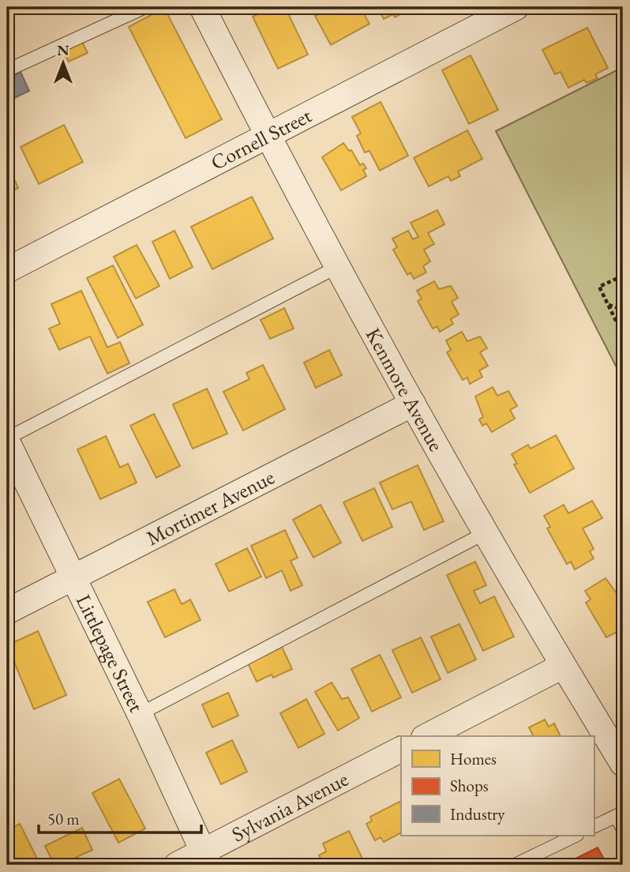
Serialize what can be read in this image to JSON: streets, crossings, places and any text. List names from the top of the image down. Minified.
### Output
{"streets":{"street":["Cornell Street","Kenmore Avenue","Mortimer Avenue","Littlepage Street","Sylvania Avenue"]},"crossings":[["Cornell Street","Kenmore Avenue"],["Kenmore Avenue","Mortimer Avenue"],["Mortimer Avenue","Littlepage Street"],["Littlepage Street","Sylvania Avenue"]],"legend":["Homes","Shops","Industry"],"scale_bar":"50 m","north":"top"}
